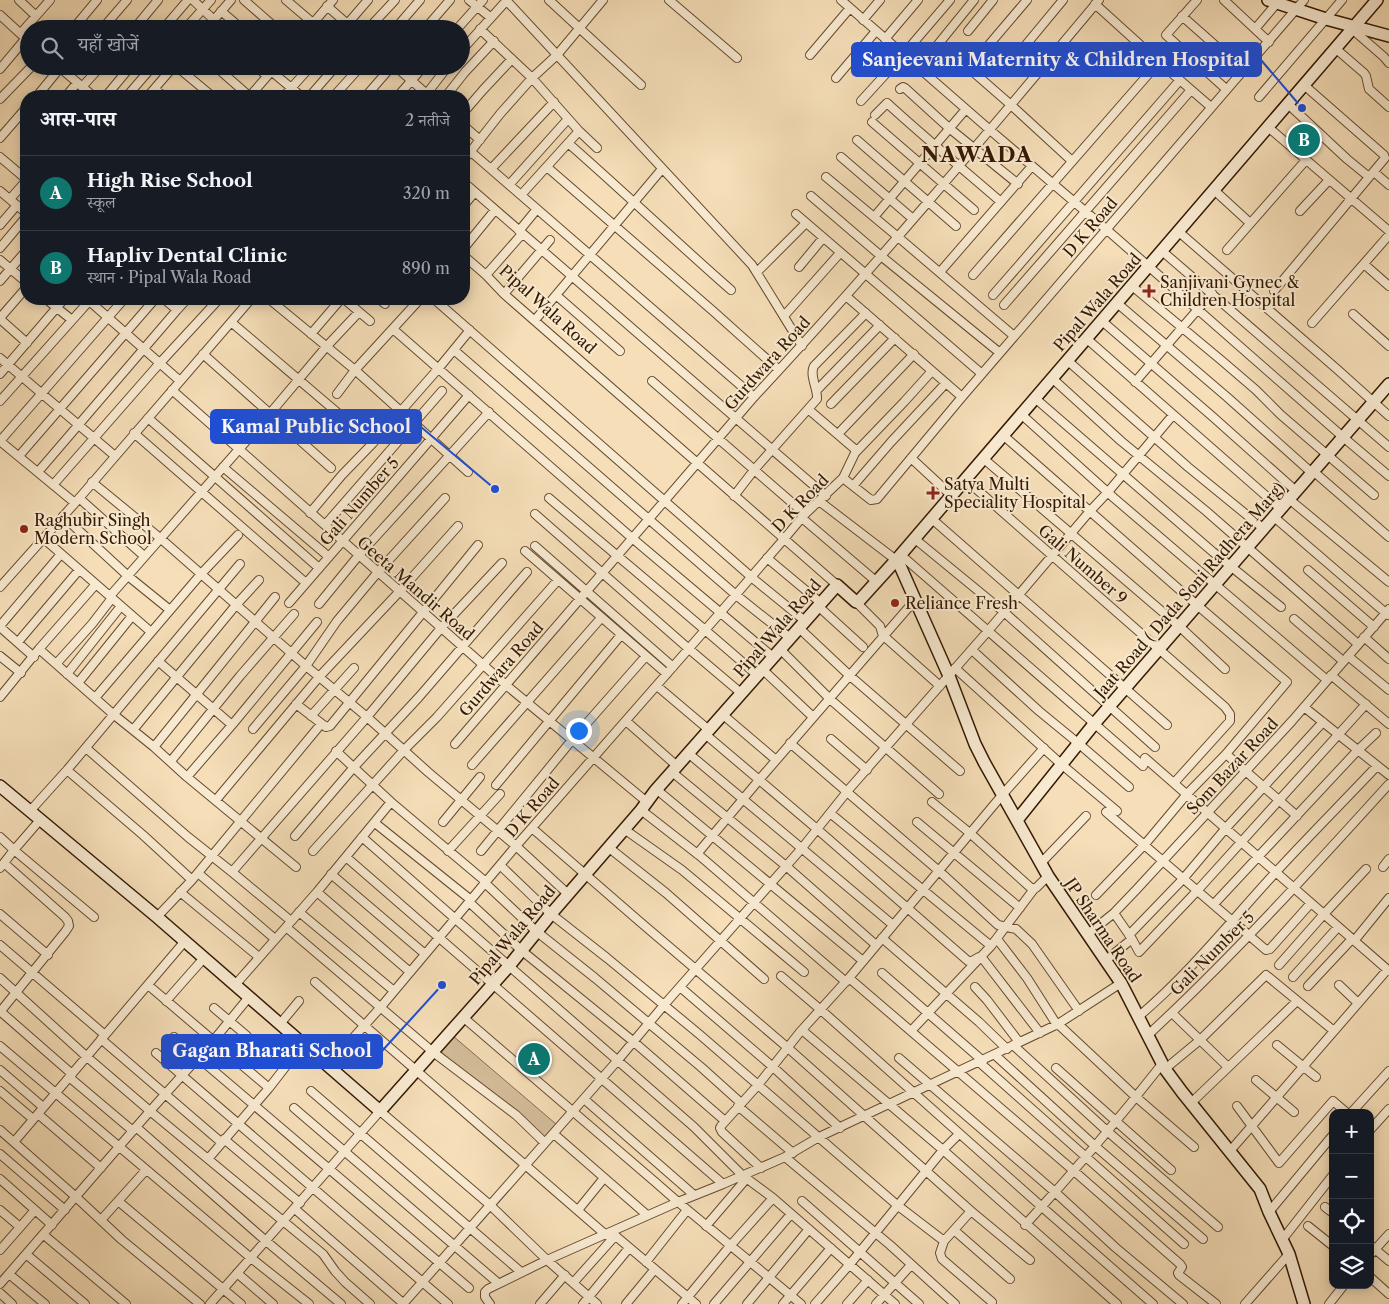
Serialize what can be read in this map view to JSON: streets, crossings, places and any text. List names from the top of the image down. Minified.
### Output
{"streets":{"street":["D K Road","Pipal Wala Road","Gurdwara Road","Gali Number 5","Gali Number 9","Geeta Mandir Road","Jaat Road ( Dada Soni Radhera Marg)","Som Bazar Road","JP Sharma Road"]},"crossings":[["D K Road","Pipal Wala Road"],["D K Road","Geeta Mandir Road"],["Pipal Wala Road","Gurdwara Road"],["Pipal Wala Road","Gali Number 9"],["Pipal Wala Road","Geeta Mandir Road"],["Pipal Wala Road","JP Sharma Road"],["Gurdwara Road","Geeta Mandir Road"],["Gali Number 5","Geeta Mandir Road"],["Gali Number 5","JP Sharma Road"],["Gali Number 9","Jaat Road ( Dada Soni Radhera Marg)"],["Jaat Road ( Dada Soni Radhera Marg)","JP Sharma Road"],["Som Bazar Road","JP Sharma Road"]],"districts":["NAWADA"],"places":{"other":["Sanjeevani Maternity & Children Hospital","Kamal Public School","Raghubir Singh Modern School","Reliance Fresh","Gagan Bharati School"],"health":["Sanjivani Gynec & Children Hospital","Satya Multi Speciality Hospital"]},"page":{"search":"यहाँ खोजें","heading":["आस-पास","2 नतीजे"],"pins":["B","A"],"list":[{"mark":"A","name":"High Rise School","note":"स्कूल","value":"320 m"},{"mark":"B","name":"Hapliv Dental Clinic","note":"स्थान · Pipal Wala Road","value":"890 m"}],"map_buttons":["+","−"]}}
